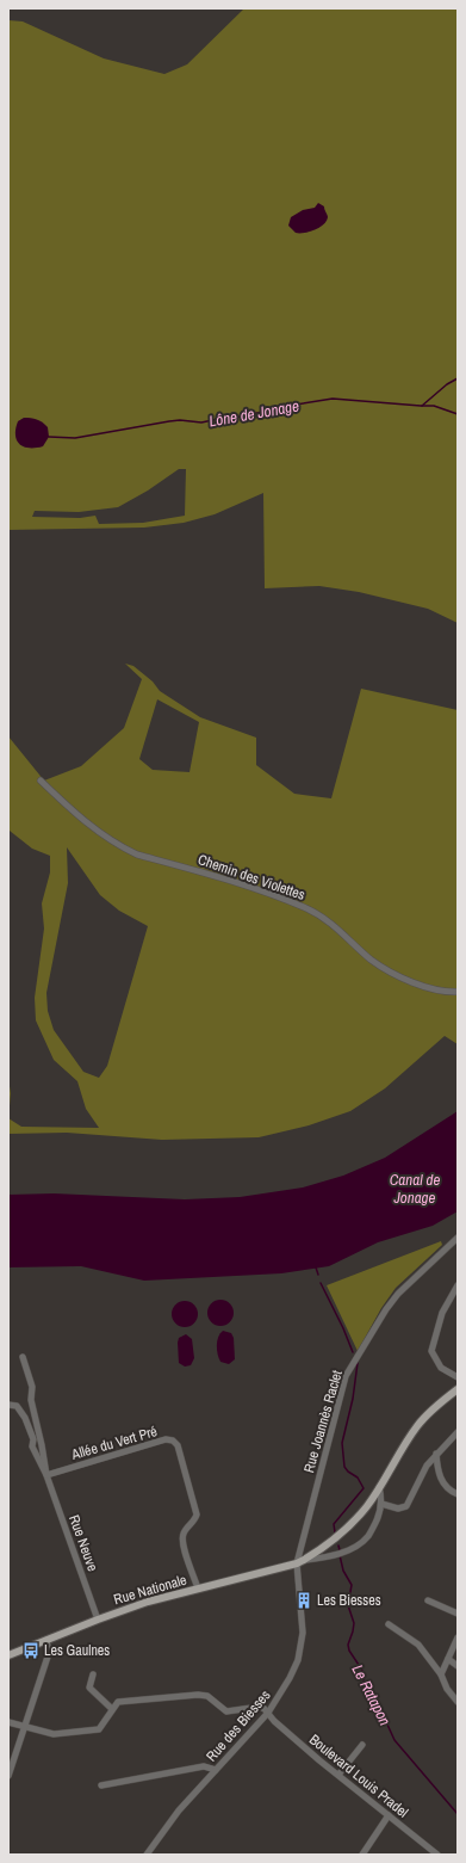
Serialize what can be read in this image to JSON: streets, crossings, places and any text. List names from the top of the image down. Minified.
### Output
{"streets":{"main road":["Rue Nationale"],"street":["Chemin des Violettes","Rue Joannès Raclet","Allée du Vert Pré","Rue Neuve","Rue des Biesses","Boulevard Louis Pradel"]},"crossings":[["Rue Joannès Raclet","Rue Nationale"],["Rue Joannès Raclet","Rue des Biesses"],["Allée du Vert Pré","Rue Neuve"],["Allée du Vert Pré","Rue Nationale"],["Rue Neuve","Rue Nationale"],["Rue Nationale","Rue des Biesses"],["Rue des Biesses","Boulevard Louis Pradel"]],"water":["Lône de Jonage","Canal de Jonage","Le Ratapon"],"places":{"building":["Les Biesses"],"bus stop":["Les Gaulnes"]}}
